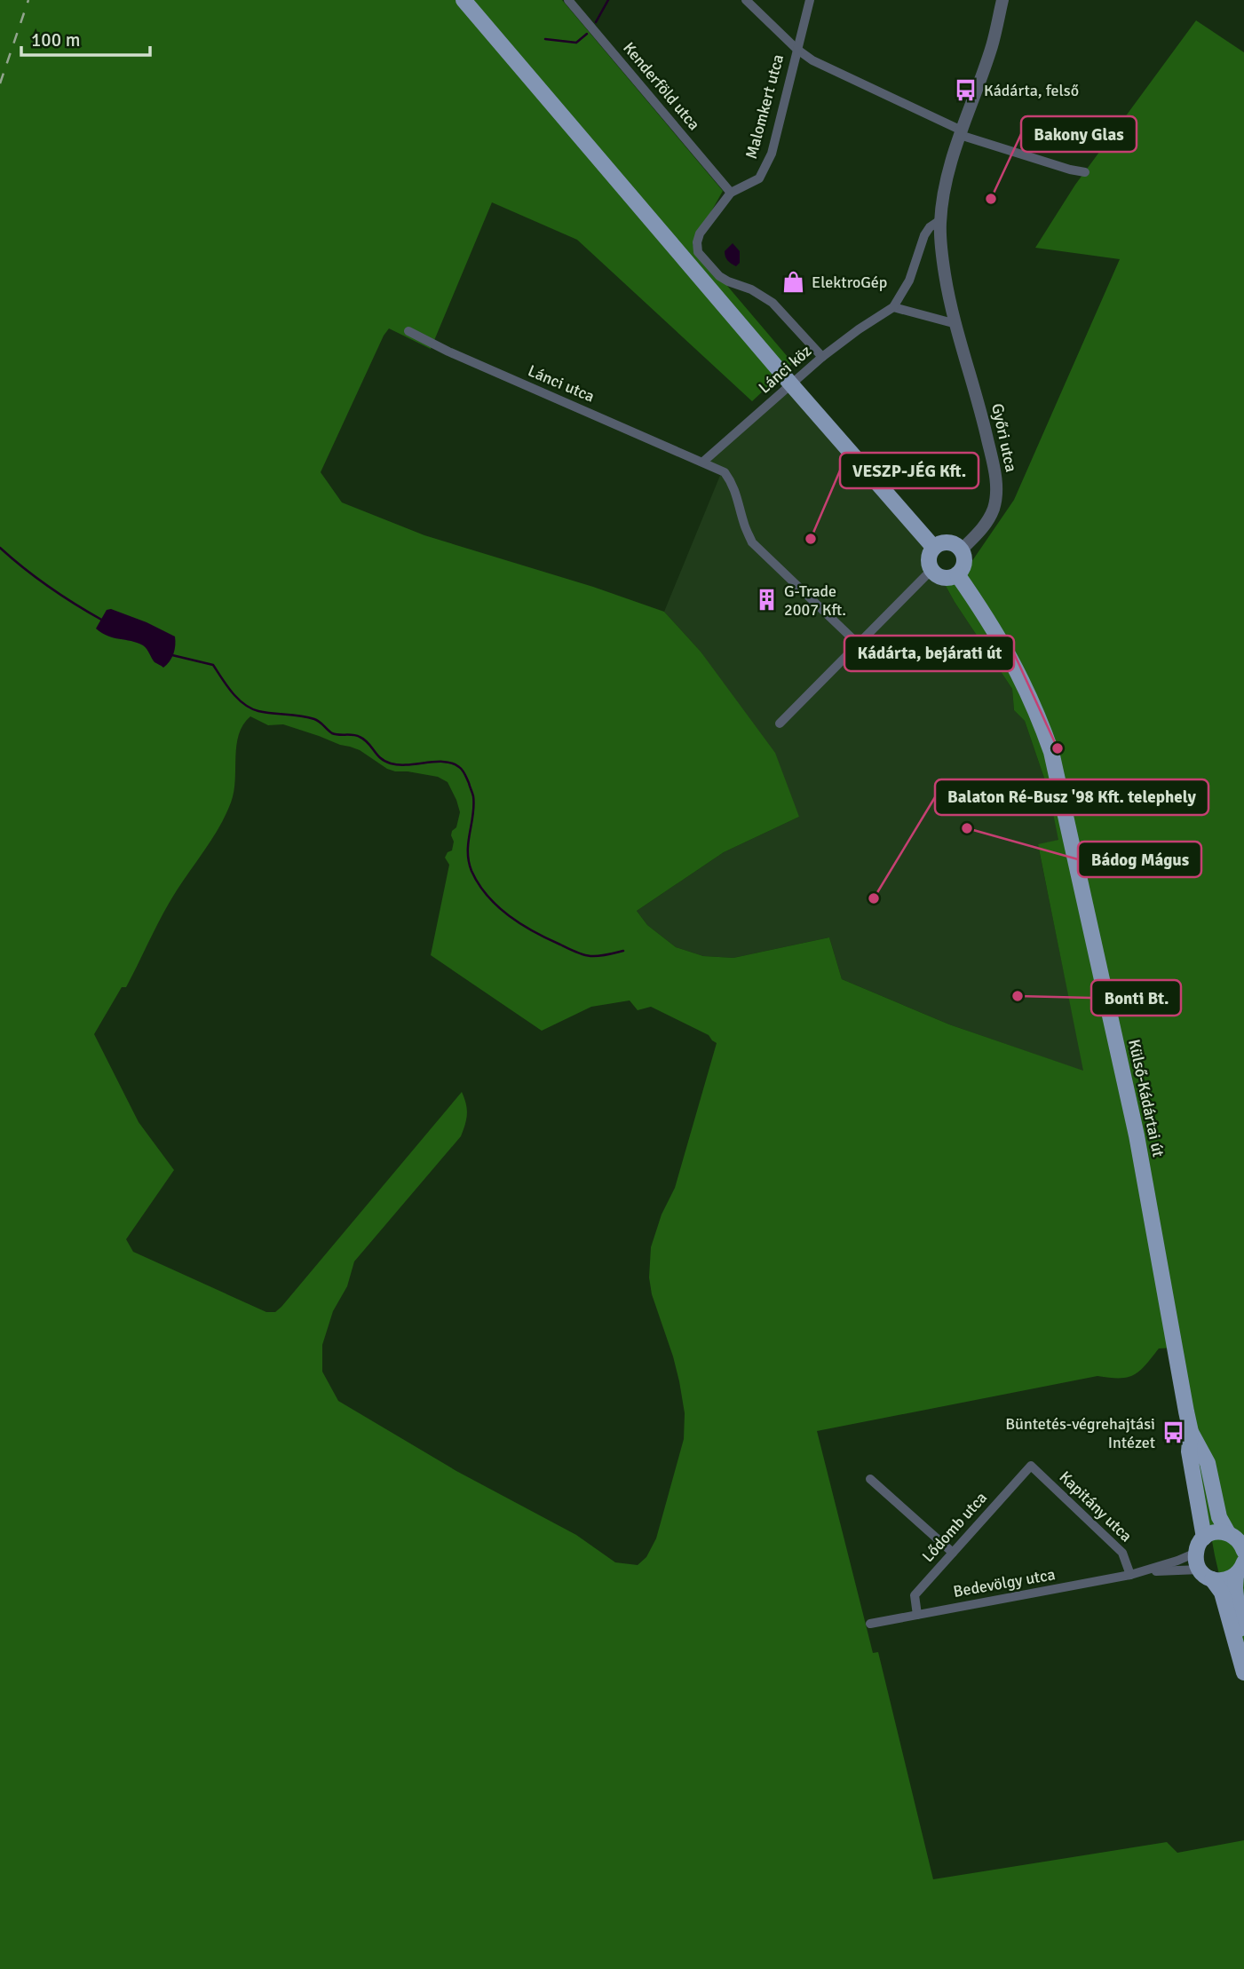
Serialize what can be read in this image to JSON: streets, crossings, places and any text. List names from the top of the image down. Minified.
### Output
{"streets":{"main road":["Külső-Kádártai út"],"street":["Kenderföld utca","Malomkert utca","Lánci köz","Lánci utca","Győri utca","Kapitány utca","Lődomb utca","Bedevölgy utca"]},"crossings":[["Kenderföld utca","Malomkert utca"],["Malomkert utca","Lánci köz"],["Lánci köz","Lánci utca"],["Győri utca","Külső-Kádártai út"],["Kapitány utca","Lődomb utca"],["Kapitány utca","Bedevölgy utca"],["Lődomb utca","Bedevölgy utca"]],"places":{"bus stop":["Kádárta, felső","Büntetés-végrehajtási Intézet"],"other":["Bakony Glas","VESZP-JÉG Kft.","Kádárta, bejárati út","Bádog Mágus","Balaton Ré-Busz '98 Kft. telephely","Bonti Bt."],"shop":["ElektroGép"],"building":["G-Trade 2007 Kft."]},"scale_bar":"100 m"}
